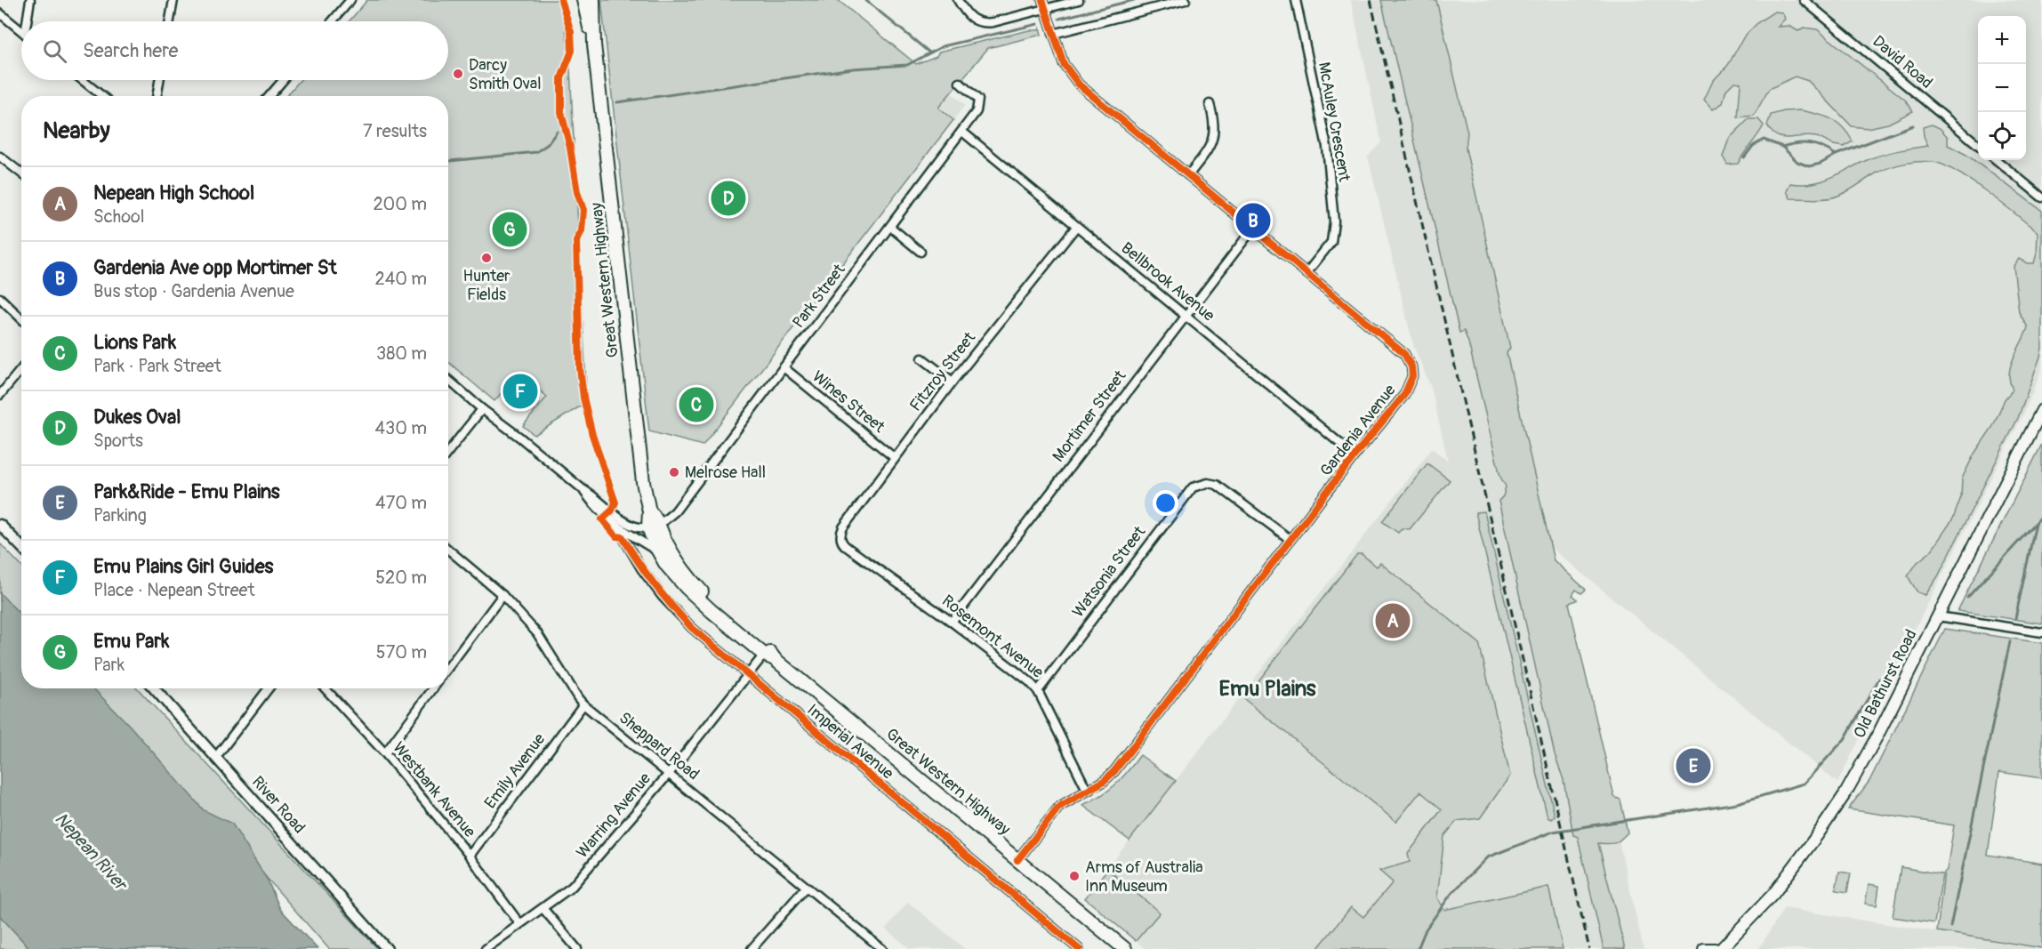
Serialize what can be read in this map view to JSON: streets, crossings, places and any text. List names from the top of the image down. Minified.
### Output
{"streets":{"highway":["Great Western Highway"],"main road":["Old Bathurst Road"],"street":["David Road","McAuley Crescent","Bellbrook Avenue","Park Street","Fitzroy Street","Wines Street","Mortimer Street","Gardenia Avenue","Watsonia Street","Rosemont Avenue","Imperial Avenue","Sheppard Road","Emily Avenue","Westbank Avenue","River Road","Warring Avenue"]},"crossings":[["McAuley Crescent","Gardenia Avenue"],["Great Western Highway","Park Street"],["Great Western Highway","Gardenia Avenue"],["Great Western Highway","Warring Avenue"],["Bellbrook Avenue","Park Street"],["Bellbrook Avenue","Fitzroy Street"],["Bellbrook Avenue","Mortimer Street"],["Bellbrook Avenue","Gardenia Avenue"],["Park Street","Wines Street"],["Fitzroy Street","Wines Street"],["Fitzroy Street","Rosemont Avenue"],["Mortimer Street","Gardenia Avenue"],["Mortimer Street","Rosemont Avenue"],["Gardenia Avenue","Watsonia Street"],["Gardenia Avenue","Rosemont Avenue"],["Watsonia Street","Rosemont Avenue"],["Imperial Avenue","Warring Avenue"],["Sheppard Road","Emily Avenue"],["Sheppard Road","Warring Avenue"],["Emily Avenue","Westbank Avenue"],["Westbank Avenue","Warring Avenue"]],"districts":["Emu Plains"],"water":["Nepean River"],"places":["Darcy Smith Oval","Hunter Fields","Melrose Hall","Arms of Australia Inn Museum"],"page":{"map_buttons":["+","−"],"search":"Search here","heading":["Nearby","7 results"],"list":[{"mark":"A","name":"Nepean High School","note":"School","value":"200 m"},{"mark":"B","name":"Gardenia Ave opp Mortimer St","note":"Bus stop · Gardenia Avenue","value":"240 m"},{"mark":"C","name":"Lions Park","note":"Park · Park Street","value":"380 m"},{"mark":"D","name":"Dukes Oval","note":"Sports","value":"430 m"},{"mark":"E","name":"Park&Ride - Emu Plains","note":"Parking","value":"470 m"},{"mark":"F","name":"Emu Plains Girl Guides","note":"Place · Nepean Street","value":"520 m"},{"mark":"G","name":"Emu Park","note":"Park","value":"570 m"}],"pins":["D","B","G","F","C","A","E"]}}
